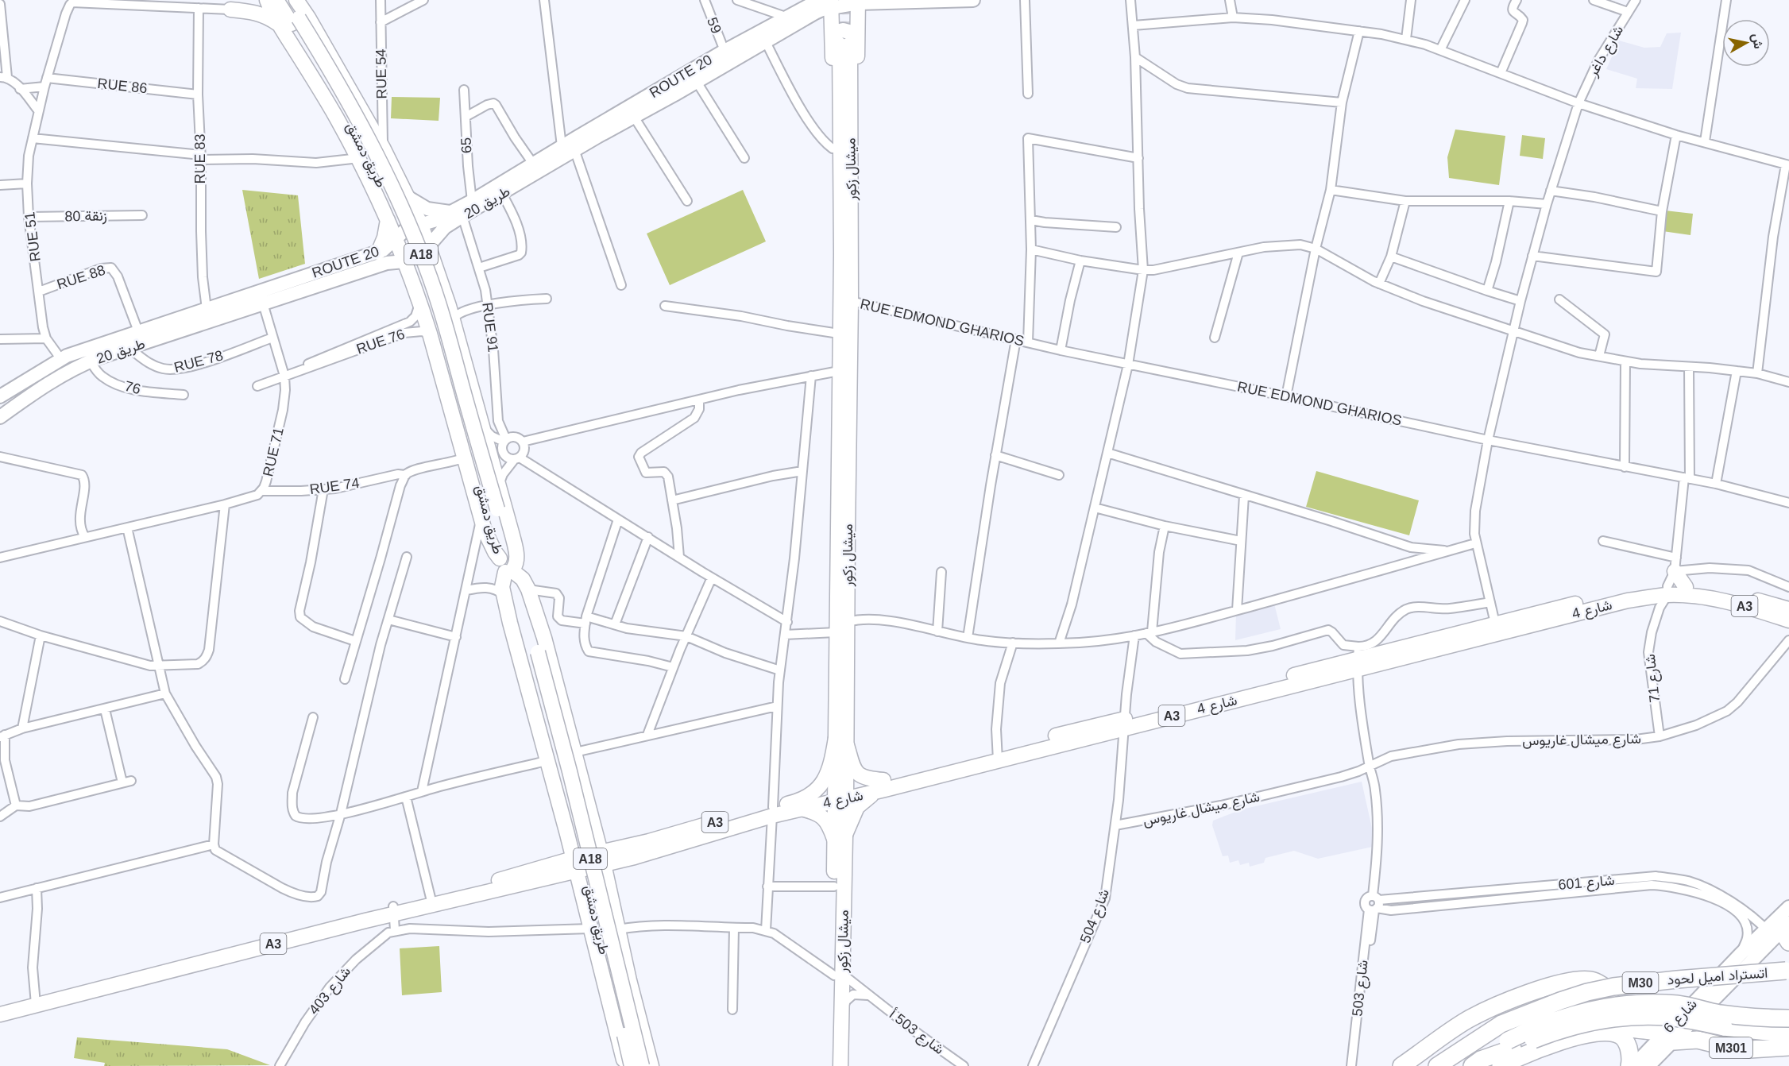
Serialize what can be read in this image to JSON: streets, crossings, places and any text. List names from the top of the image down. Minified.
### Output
{"streets":{"highway":["اتستراد اميل لحود","M30","M301"],"main road":["ROUTE 20","طريق دمشق","ميشال زكور","طريق 20","A18","A3","شارع 4","شارع 6"],"street":["59","شارع داغر","RUE 54","RUE 86","65","RUE 83","زنقة 80","RUE 51","RUE 88","RUE EDMOND GHARIOS","RUE 91","RUE 76","RUE 78","76","RUE 71","RUE 74","شارع 71","شارع ميشال غاريوس","شارع 601","شارع 504","شارع 503","شارع 403","شارع 503 أ"]},"crossings":[["59","ROUTE 20"],["شارع داغر","RUE EDMOND GHARIOS"],["شارع داغر","شارع 4"],["ROUTE 20","65"],["ROUTE 20","RUE 83"],["ROUTE 20","طريق 20"],["ROUTE 20","RUE 51"],["ROUTE 20","RUE 88"],["ROUTE 20","RUE 91"],["RUE 86","RUE 83"],["RUE 86","RUE 51"],["ميشال زكور","RUE EDMOND GHARIOS"],["ميشال زكور","شارع 4"],["ميشال زكور","شارع 503 أ"],["طريق 20","RUE 91"],["طريق 20","RUE 78"],["طريق 20","76"],["طريق 20","RUE 71"],["زنقة 80","RUE 51"],["RUE 51","RUE 88"],["RUE EDMOND GHARIOS","شارع 71"],["RUE 76","RUE 71"],["RUE 78","RUE 71"],["RUE 71","RUE 74"],["A3","شارع 4"],["شارع 4","شارع 71"],["شارع 4","شارع 504"],["شارع 71","شارع ميشال غاريوس"],["شارع ميشال غاريوس","شارع 504"],["شارع ميشال غاريوس","شارع 503"],["شارع 601","شارع 503"],["شارع 601","شارع 6"],["شارع 6","M301"]],"north":"right"}
